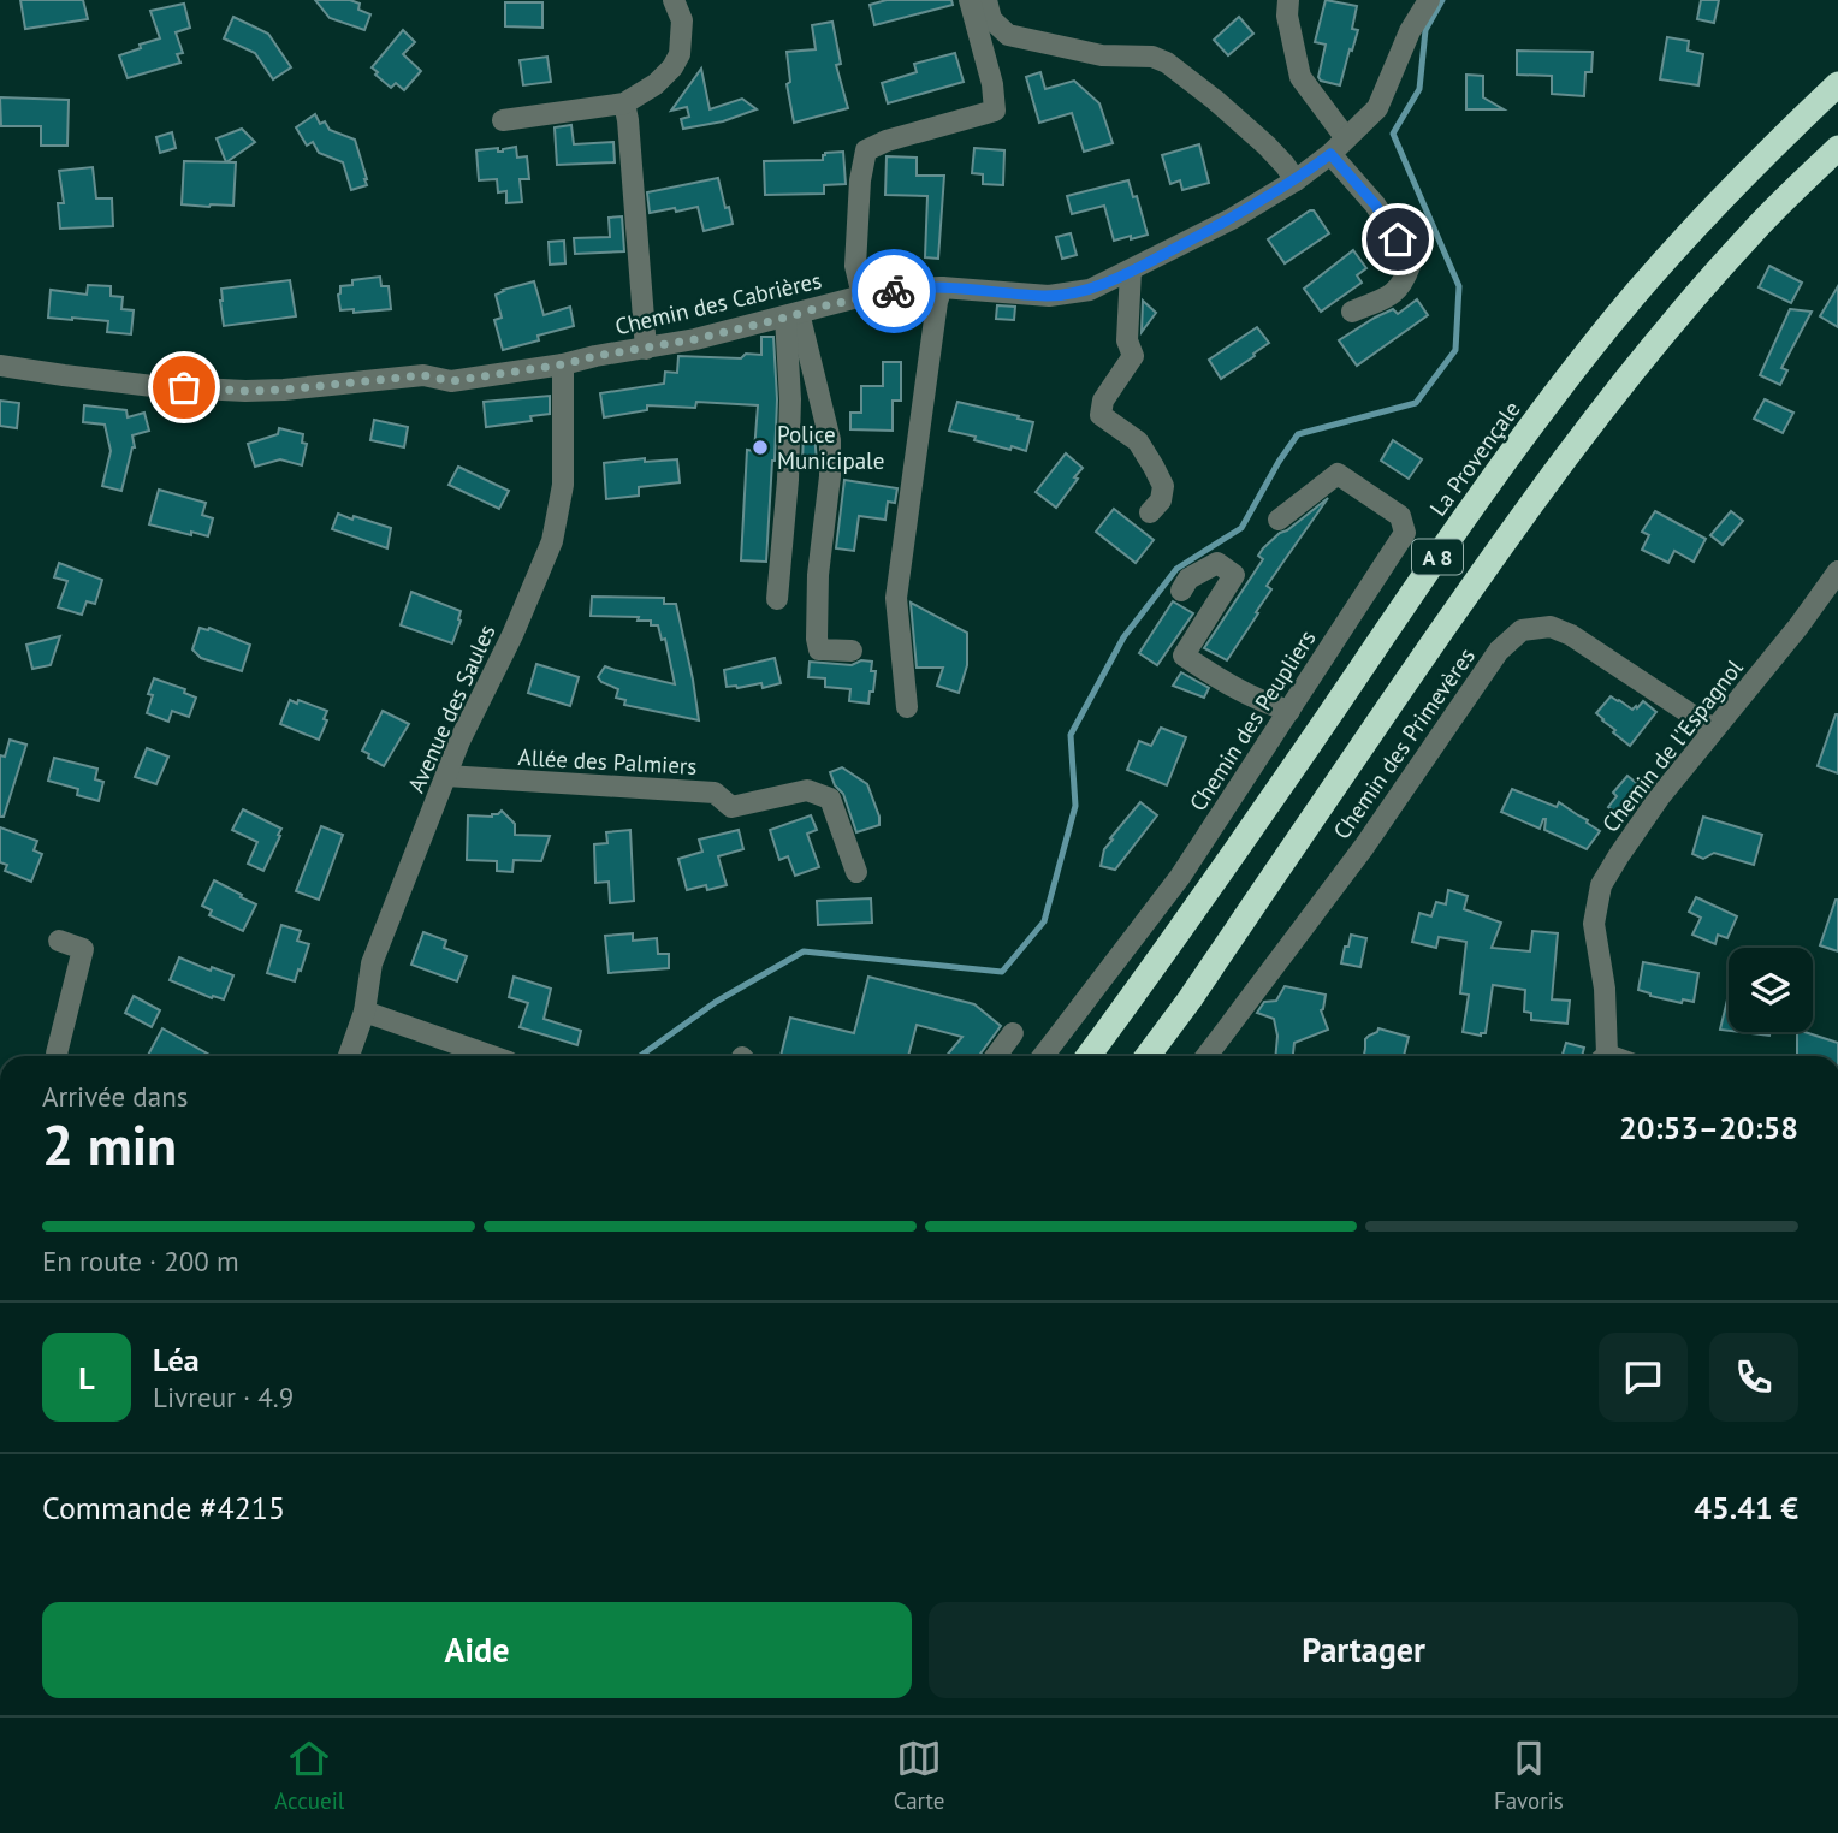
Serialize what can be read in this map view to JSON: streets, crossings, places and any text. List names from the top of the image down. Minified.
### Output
{"streets":{"highway":["La Provençale","A 8"],"street":["Chemin des Cabrières","Avenue des Saules","Chemin des Peupliers","Chemin des Primevères","Chemin de l'Espagnol","Allée des Palmiers"]},"crossings":[["Chemin des Cabrières","Avenue des Saules"],["Avenue des Saules","Allée des Palmiers"],["Chemin des Primevères","Chemin de l'Espagnol"]],"places":["Police Municipale"],"page":{"heading":["2 min","Arrivée dans","20:53–20:58"],"panel":["Léa","Livreur · 4.9","Commande #4215","45.41 €"],"bar":"En route · 200 m","round":"L","buttons":["Aide","Partager"],"tabs":["Accueil","Carte","Favoris"]}}
